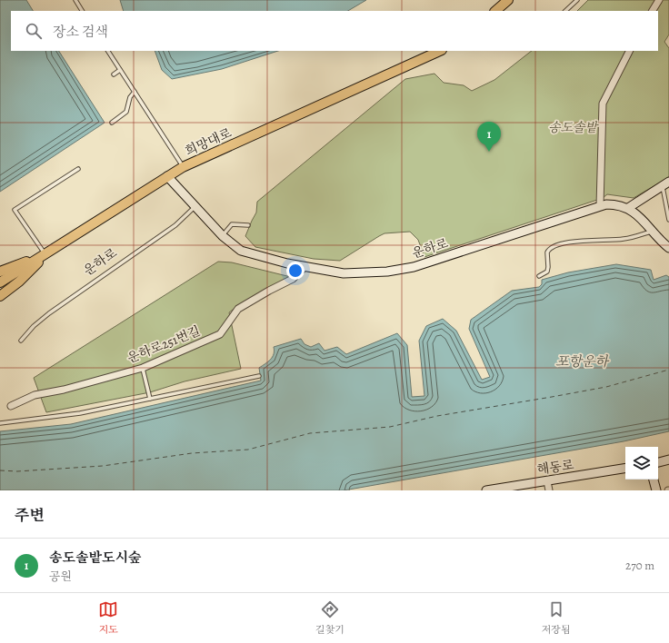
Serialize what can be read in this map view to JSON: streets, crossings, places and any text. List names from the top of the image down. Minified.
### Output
{"streets":{"main road":["희망대로"],"street":["운하로","운하로251번길","해동로"]},"crossings":[["희망대로","운하로"],["운하로","운하로251번길"]],"water":["포항운하"],"parks":["송도솔밭"],"page":{"search":"장소 검색","pins":"1","heading":"주변","list":[{"mark":"1","name":"송도솔밭도시숲","note":"공원","value":"270 m"}],"nav":["지도","길찾기","저장됨"]}}
